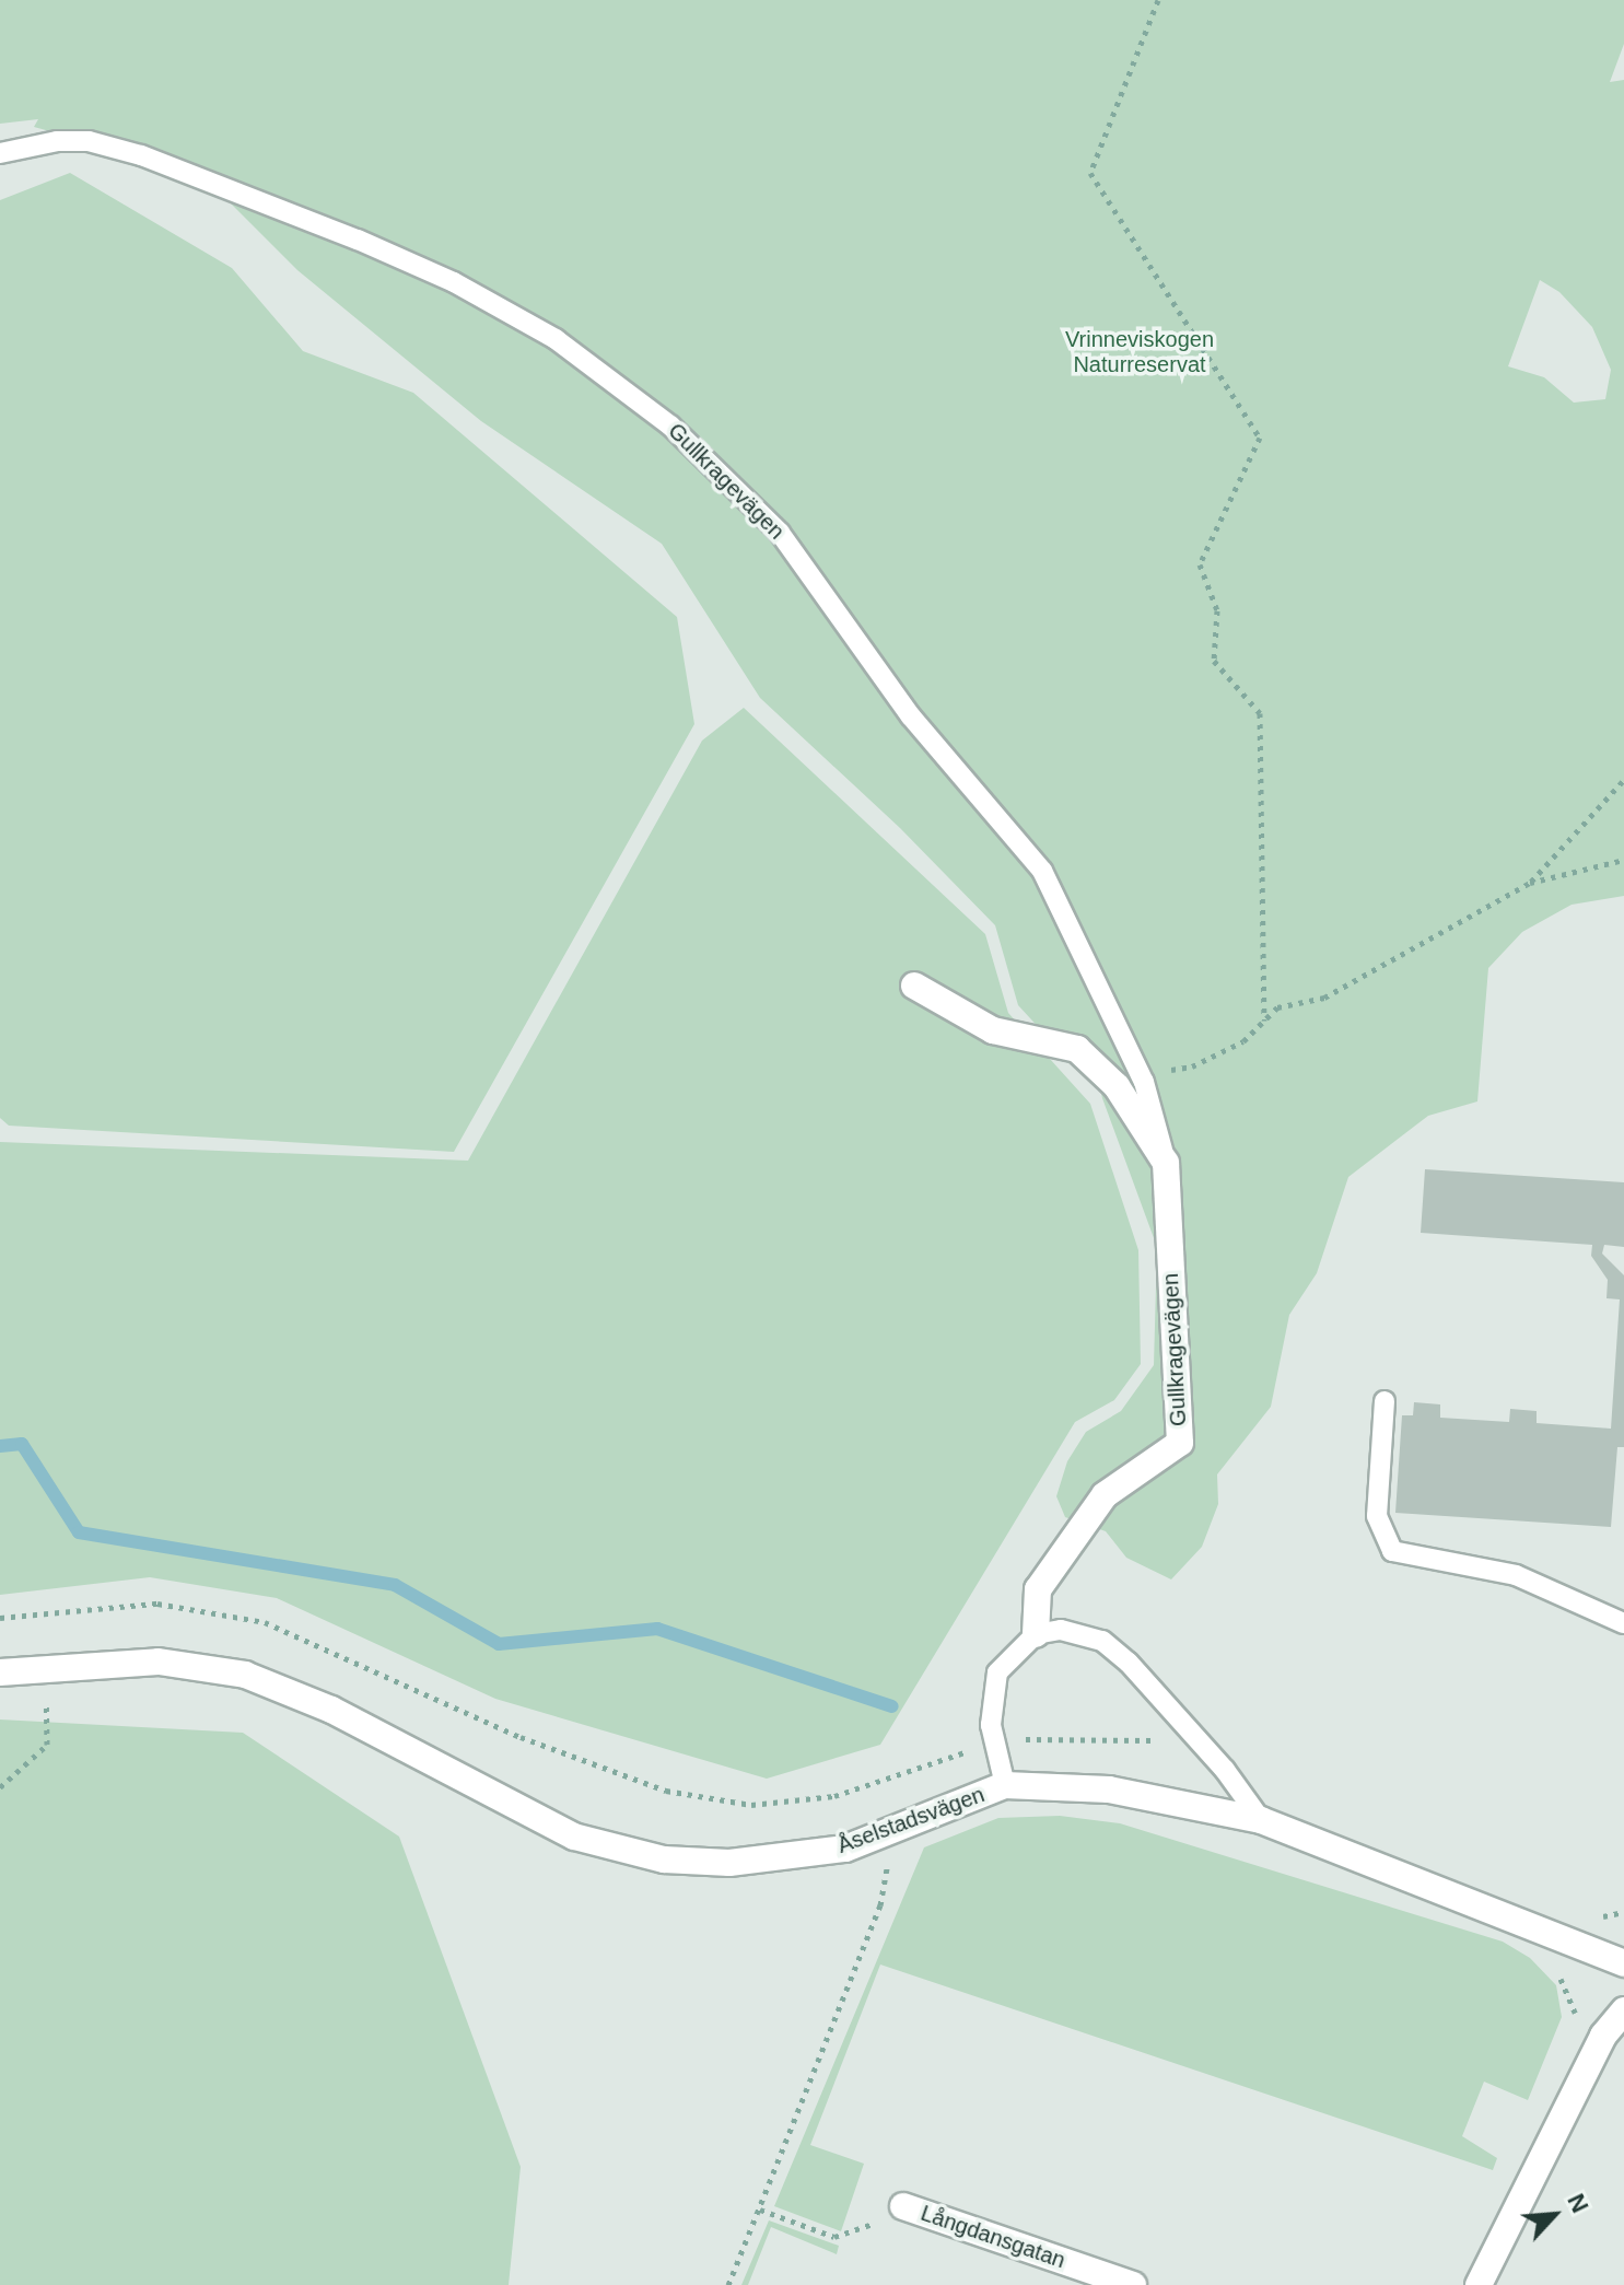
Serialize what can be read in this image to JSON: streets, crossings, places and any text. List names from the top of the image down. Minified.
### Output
{"streets":{"street":["Gullkragevägen","Åselstadsvägen","Långdansgatan"]},"parks":["Vrinneviskogen Naturreservat"],"north":"top right"}
